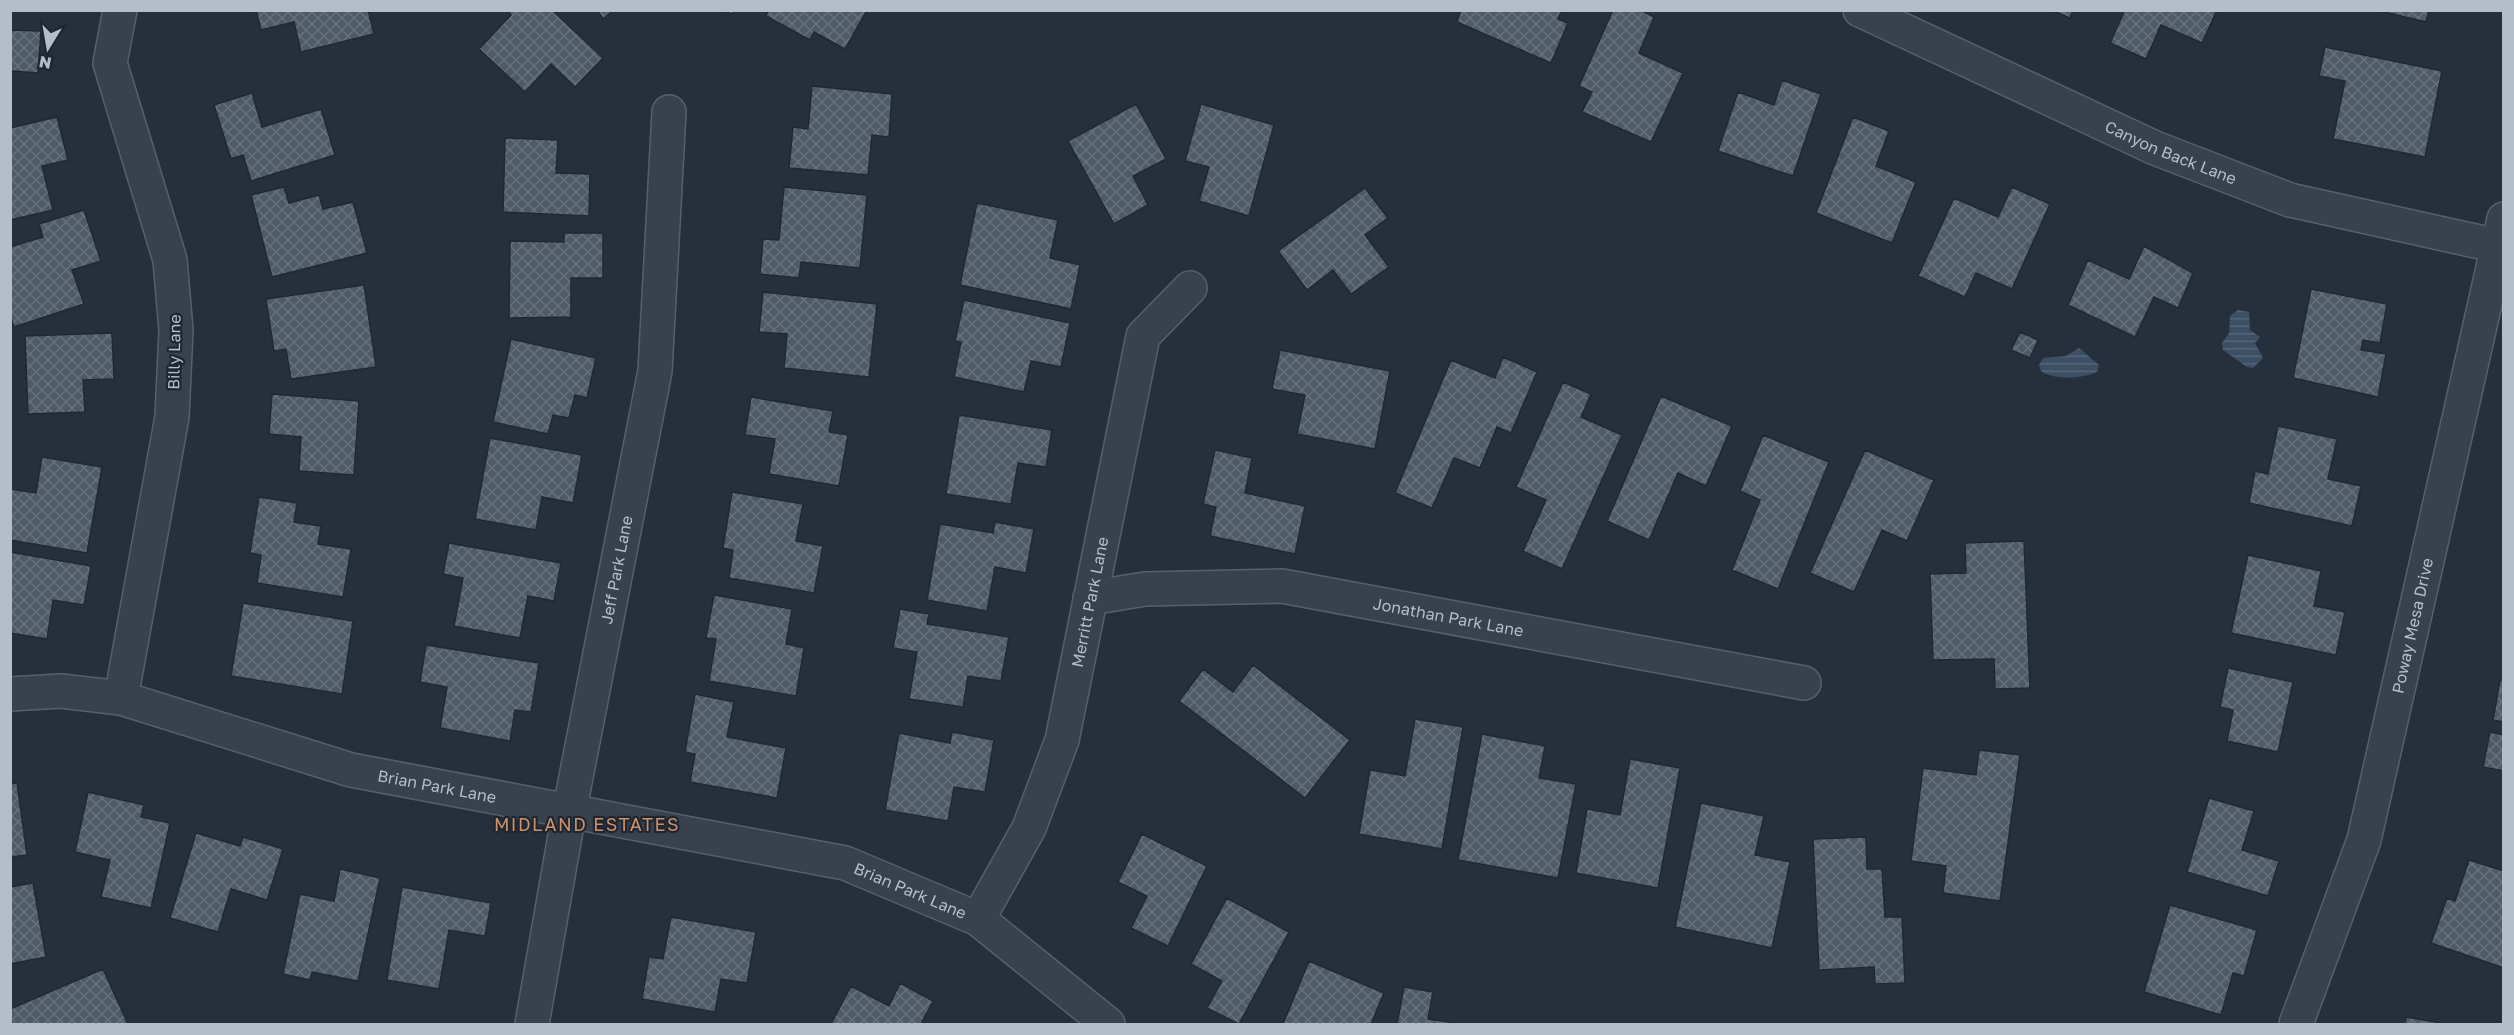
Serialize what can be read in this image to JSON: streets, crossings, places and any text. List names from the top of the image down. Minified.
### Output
{"streets":{"street":["Canyon Back Lane","Billy Lane","Jeff Park Lane","Merritt Park Lane","Jonathan Park Lane","Poway Mesa Drive","Brian Park Lane"]},"crossings":[["Canyon Back Lane","Poway Mesa Drive"],["Billy Lane","Brian Park Lane"],["Jeff Park Lane","Brian Park Lane"],["Merritt Park Lane","Jonathan Park Lane"],["Merritt Park Lane","Brian Park Lane"]],"districts":["MIDLAND ESTATES"],"north":"bottom"}
